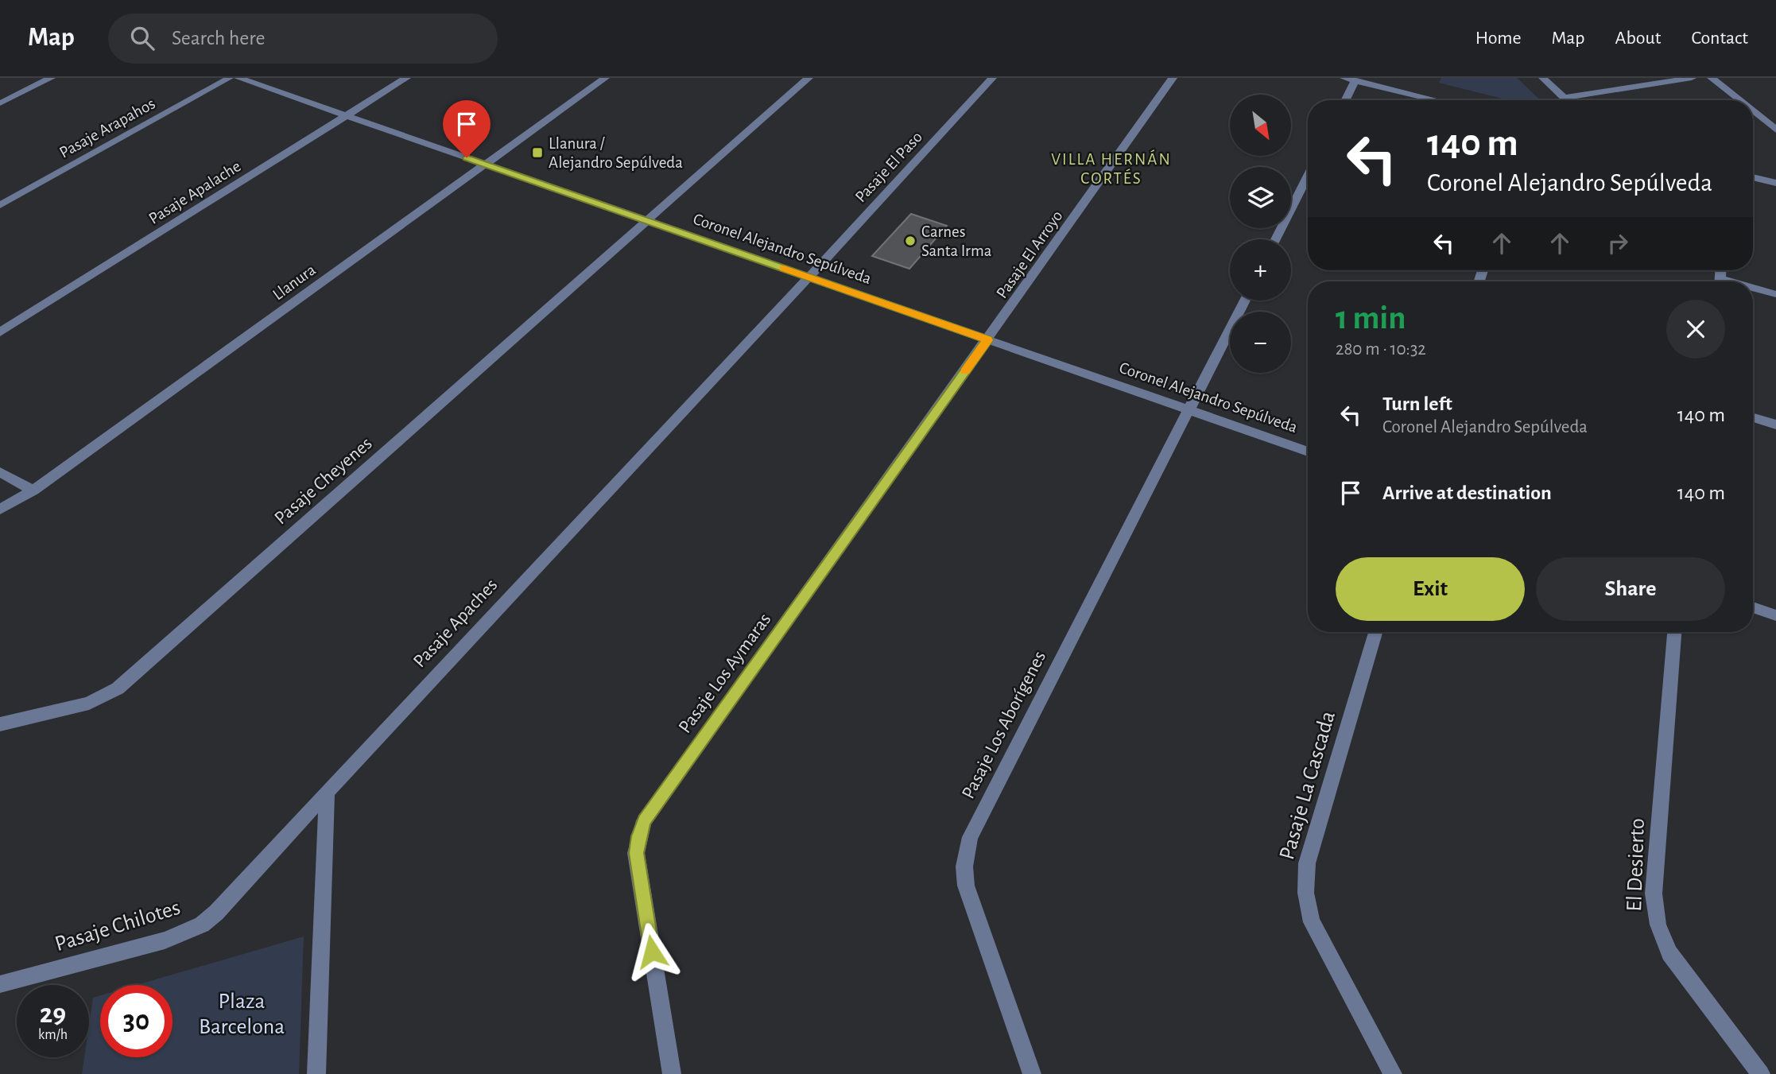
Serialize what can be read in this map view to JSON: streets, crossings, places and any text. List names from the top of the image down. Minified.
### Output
{"streets":{"street":["Pasaje Arapahos","Pasaje El Paso","Pasaje Apalache","Coronel Alejandro Sepúlveda","Pasaje El Arroyo","Llanura","Pasaje Cheyenes","Pasaje Apaches","Pasaje Los Aymaras","Pasaje Los Aborígenes","Pasaje La Cascada","El Desierto","Pasaje Chilotes"]},"crossings":[["Pasaje El Paso","Coronel Alejandro Sepúlveda"],["Pasaje El Paso","Pasaje Apaches"],["Pasaje Apalache","Coronel Alejandro Sepúlveda"],["Coronel Alejandro Sepúlveda","Pasaje El Arroyo"],["Coronel Alejandro Sepúlveda","Llanura"],["Coronel Alejandro Sepúlveda","Pasaje Cheyenes"],["Coronel Alejandro Sepúlveda","Pasaje Apaches"],["Coronel Alejandro Sepúlveda","Pasaje Los Aymaras"],["Coronel Alejandro Sepúlveda","Pasaje Los Aborígenes"],["Pasaje El Arroyo","Pasaje Los Aymaras"],["Pasaje Apaches","Pasaje Chilotes"]],"districts":["VILLA HERNÁN CORTÉS"],"parks":["Plaza Barcelona"],"places":{"transit":["Llanura / Alejandro Sepúlveda"],"other":["Carnes Santa Irma"]},"north":"bottom right","page":{"header":"Map","search":"Search here","nav":["Home","Map","About","Contact"],"map_buttons":["+","−"],"turn":["140 m","Coronel Alejandro Sepúlveda"],"heading":["1 min","280 m · 10:32"],"list":[{"name":"Turn left","note":"Coronel Alejandro Sepúlveda","value":"140 m"},{"name":"Arrive at destination","value":"140 m"}],"buttons":["Exit","Share"],"speed":"29 km/h","limit":"30"}}
